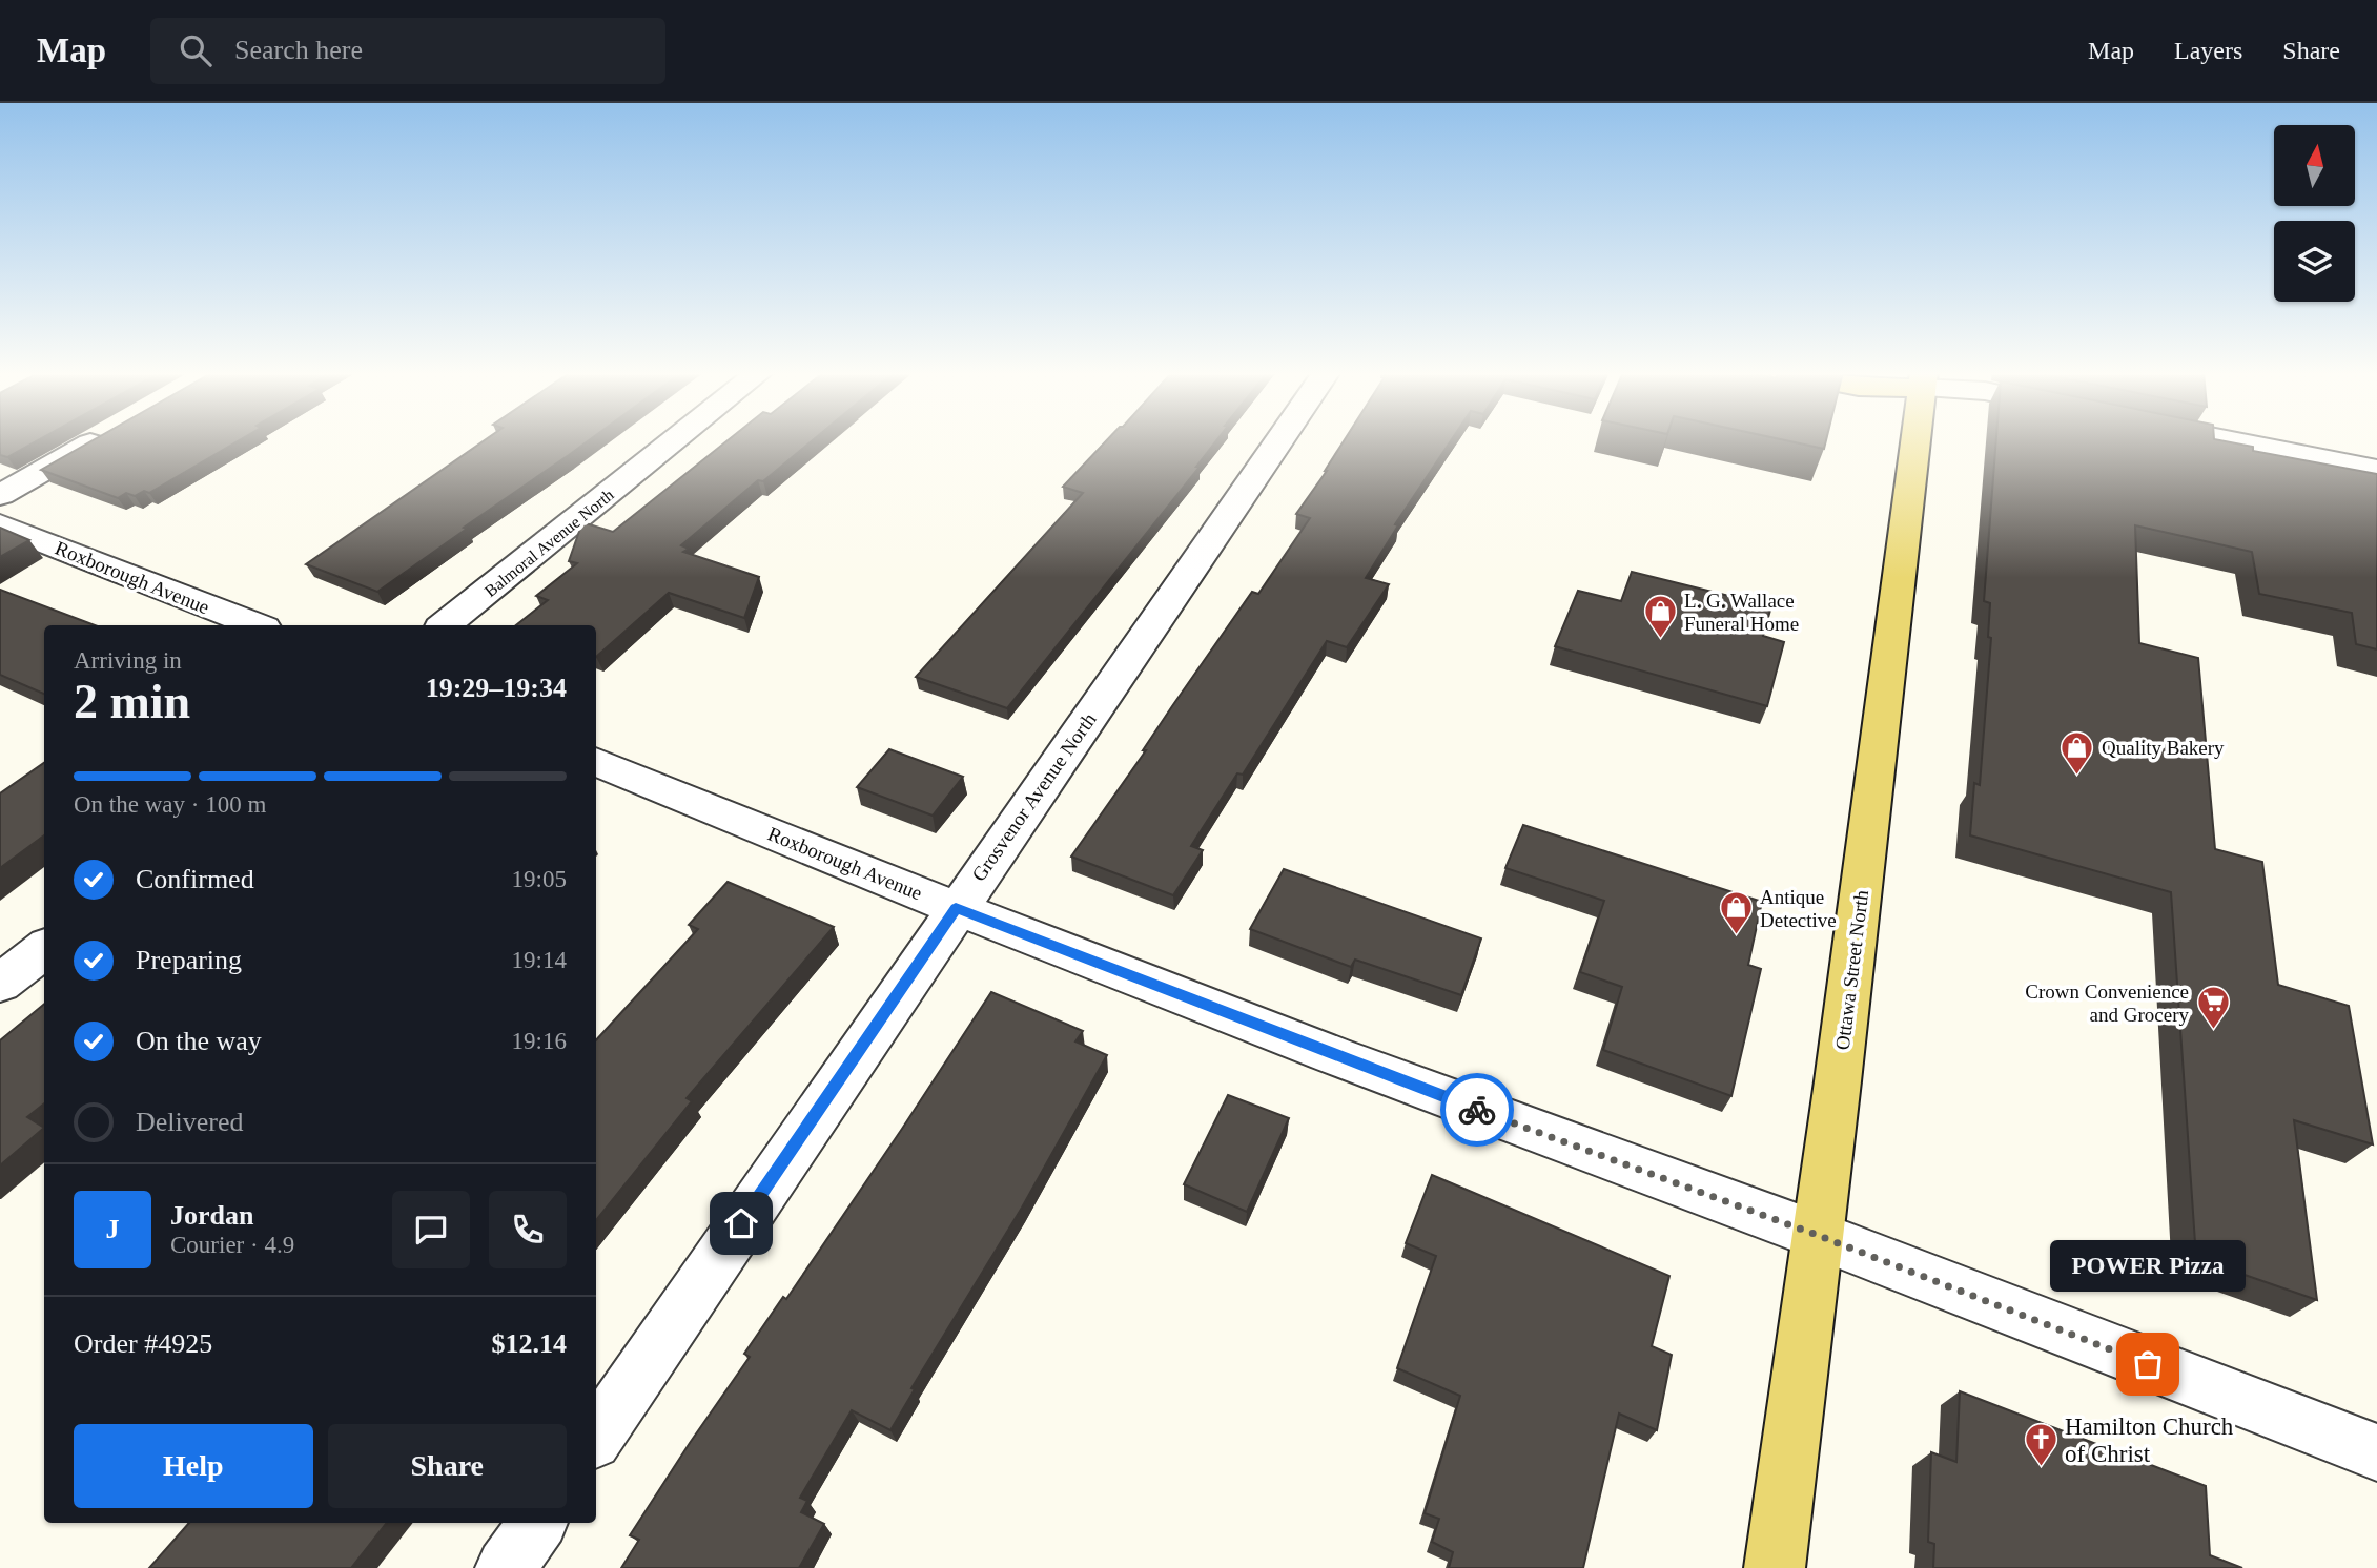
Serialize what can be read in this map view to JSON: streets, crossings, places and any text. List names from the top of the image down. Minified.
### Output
{"streets":{"main road":["Ottawa Street North"],"street":["Balmoral Avenue North","Roxborough Avenue","Grosvenor Avenue North"]},"crossings":[["Roxborough Avenue","Grosvenor Avenue North"],["Roxborough Avenue","Ottawa Street North"]],"places":{"shop":["L. G. Wallace Funeral Home","Quality Bakery","Antique Detective"],"supermarket":["Crown Convenience and Grocery"],"other":["POWER Pizza"],"church":["Hamilton Church of Christ"]},"north":"top","page":{"header":"Map","search":"Search here","nav":["Map","Layers","Share"],"heading":["2 min","Arriving in","19:29–19:34"],"panel":["Jordan","Courier · 4.9","Order #4925","$12.14"],"bar":"On the way · 100 m","list":[["Confirmed","19:05"],["Preparing","19:14"],["On the way","19:16"],"Delivered"],"round":"J","bubble":"POWER Pizza","buttons":["Help","Share"]}}
